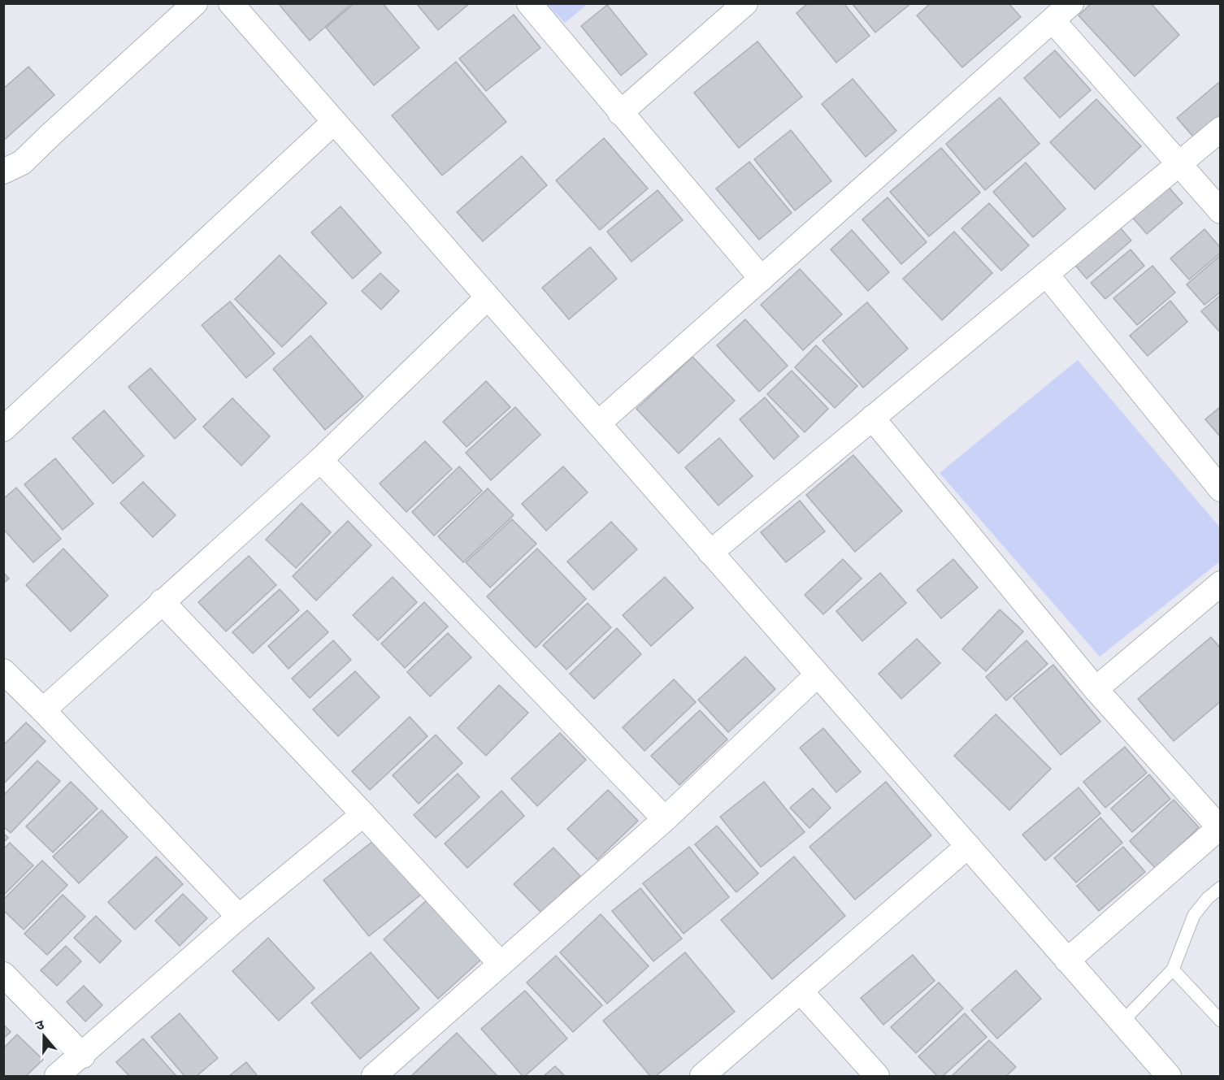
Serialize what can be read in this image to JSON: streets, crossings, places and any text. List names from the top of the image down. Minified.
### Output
{"north":"top"}
